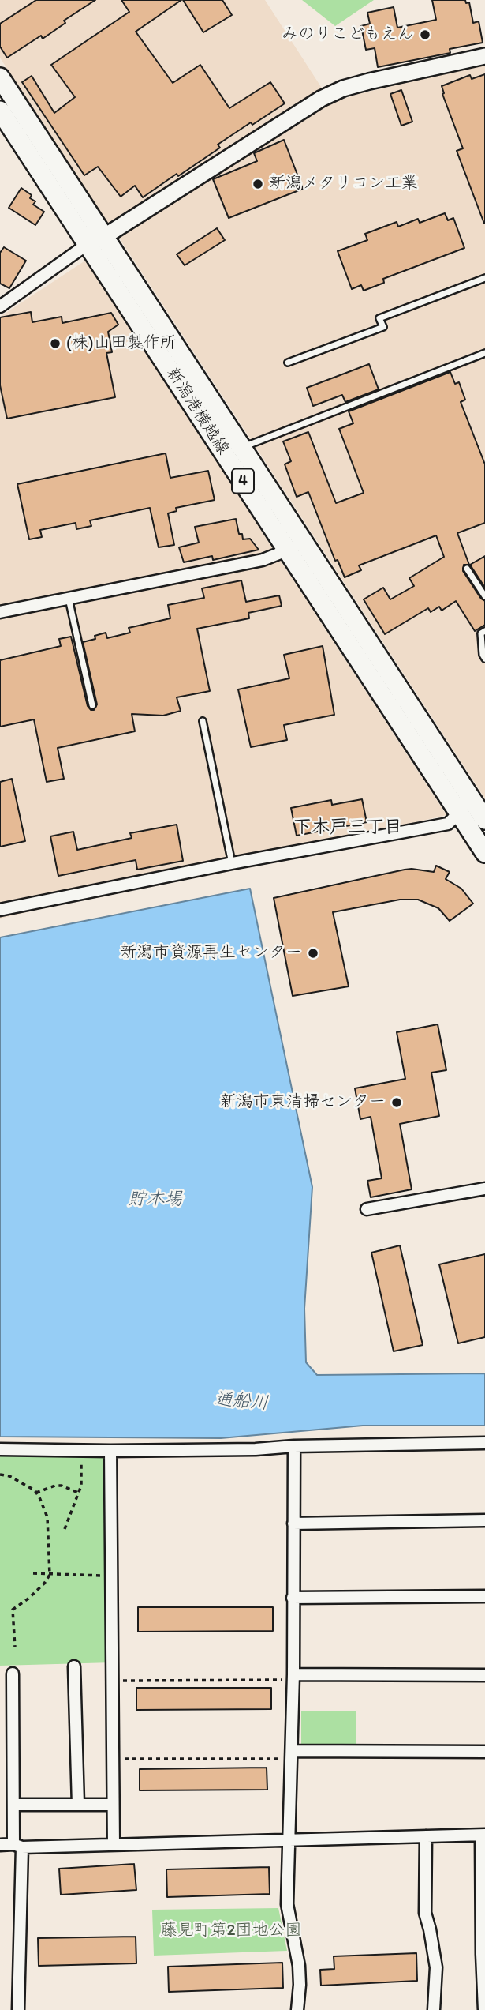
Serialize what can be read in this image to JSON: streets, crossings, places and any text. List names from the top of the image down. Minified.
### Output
{"streets":{"main road":["新潟港横越線","4"]},"districts":["下木戸三丁目"],"water":["貯木場","通船川"],"parks":["藤見町第2団地公園"],"places":["みのりこどもえん","新潟メタリコン工業","(株)山田製作所","新潟市資源再生センター","新潟市東清掃センター"]}
